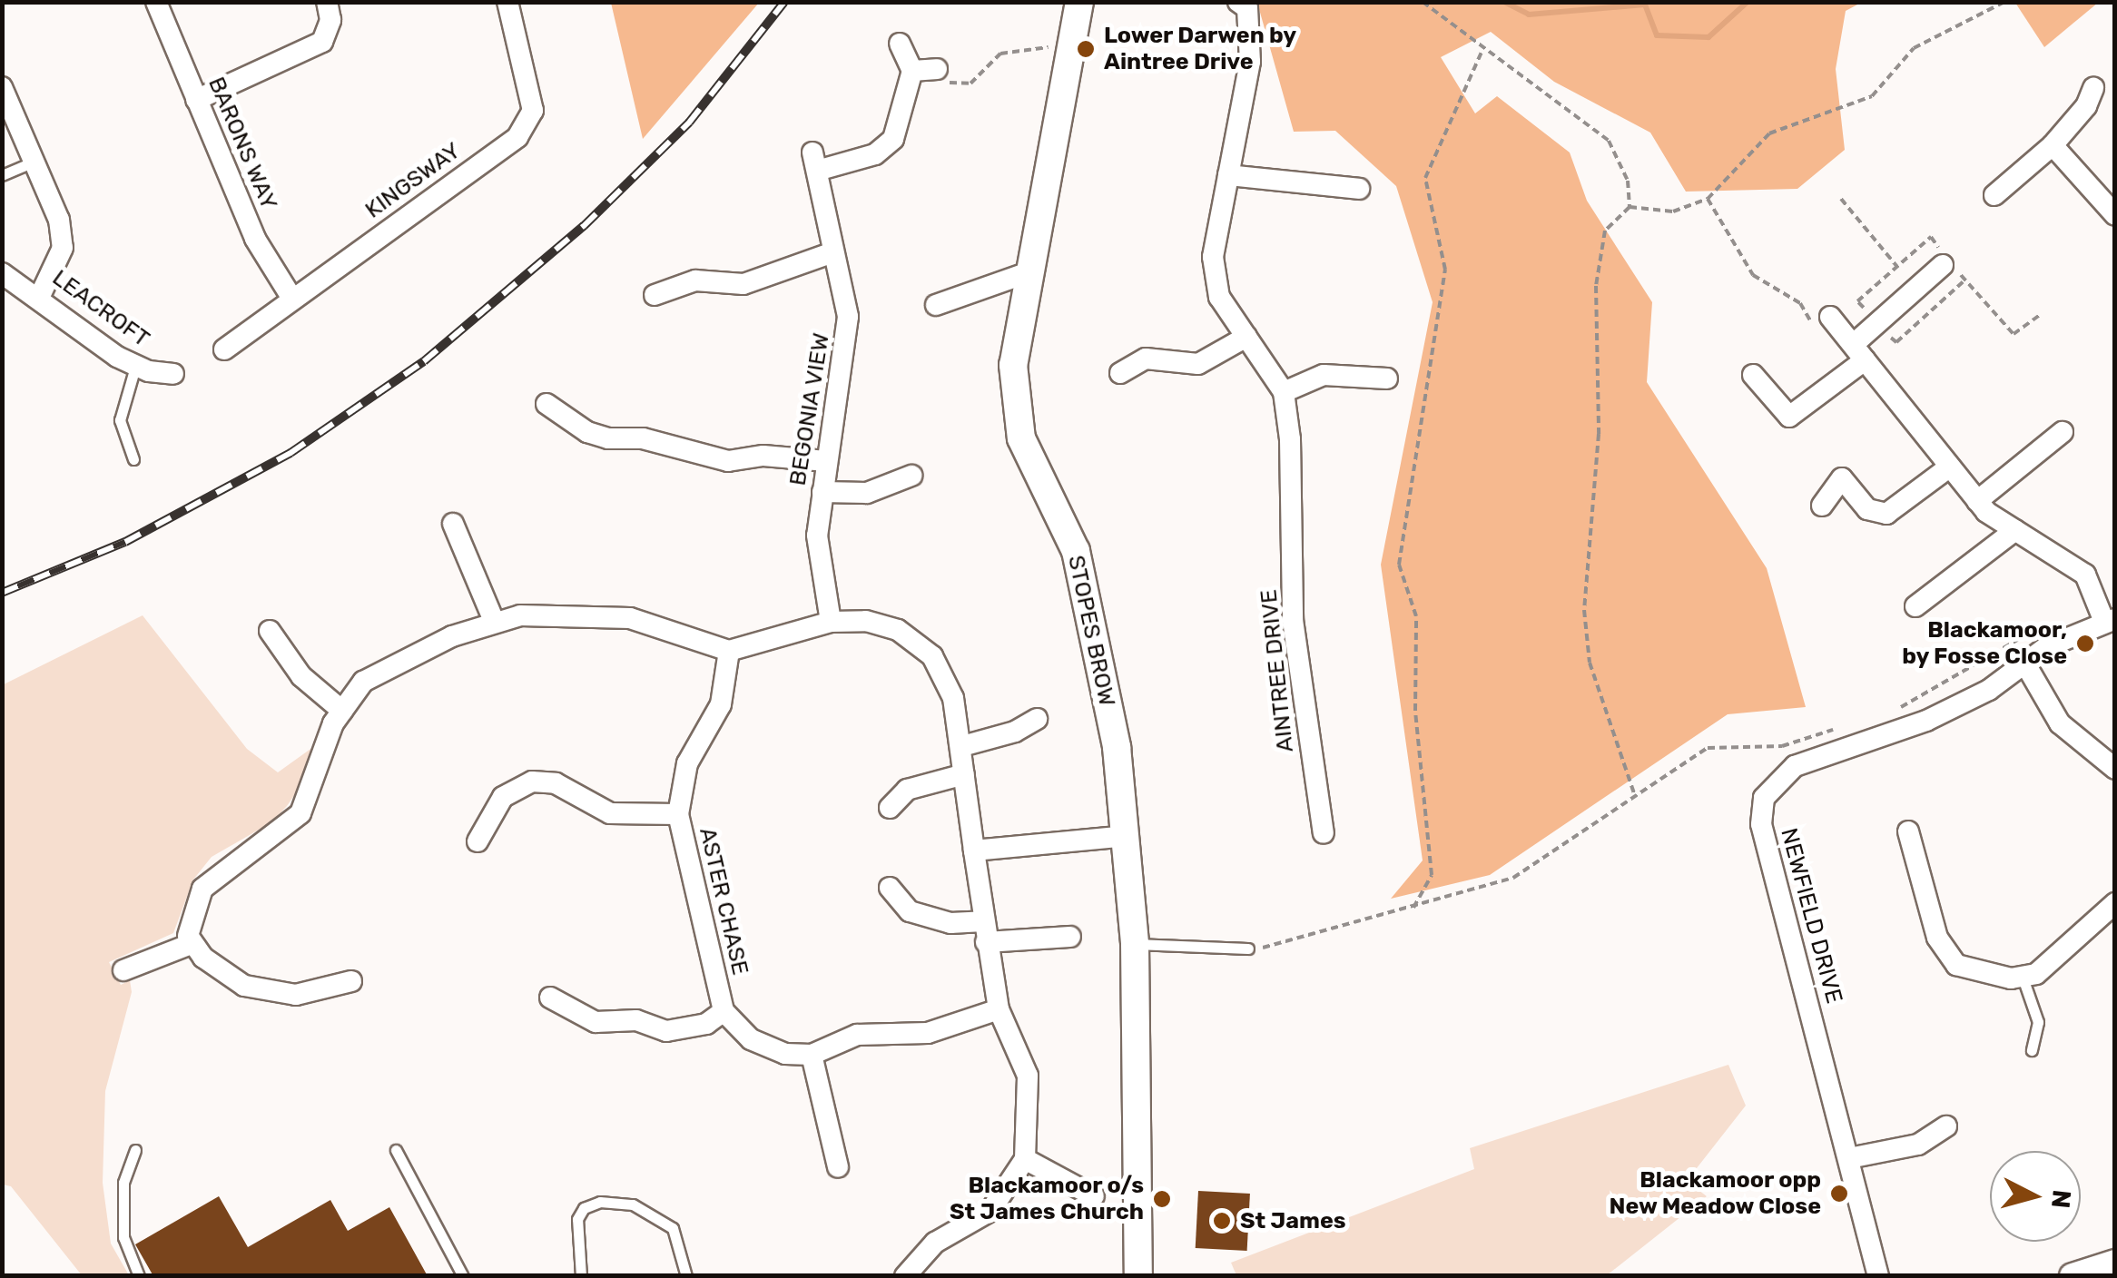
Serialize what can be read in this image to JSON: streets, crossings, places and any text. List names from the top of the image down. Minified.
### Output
{"streets":{"main road":["STOPES BROW"],"street":["BARONS WAY","KINGSWAY","LEACROFT","BEGONIA VIEW","AINTREE DRIVE","ASTER CHASE","NEWFIELD DRIVE"]},"crossings":[["BARONS WAY","KINGSWAY"]],"places":["Lower Darwen by Aintree Drive","Blackamoor, by Fosse Close","Blackamoor opp New Meadow Close","Blackamoor o/s St James Church","St James"],"north":"right"}
